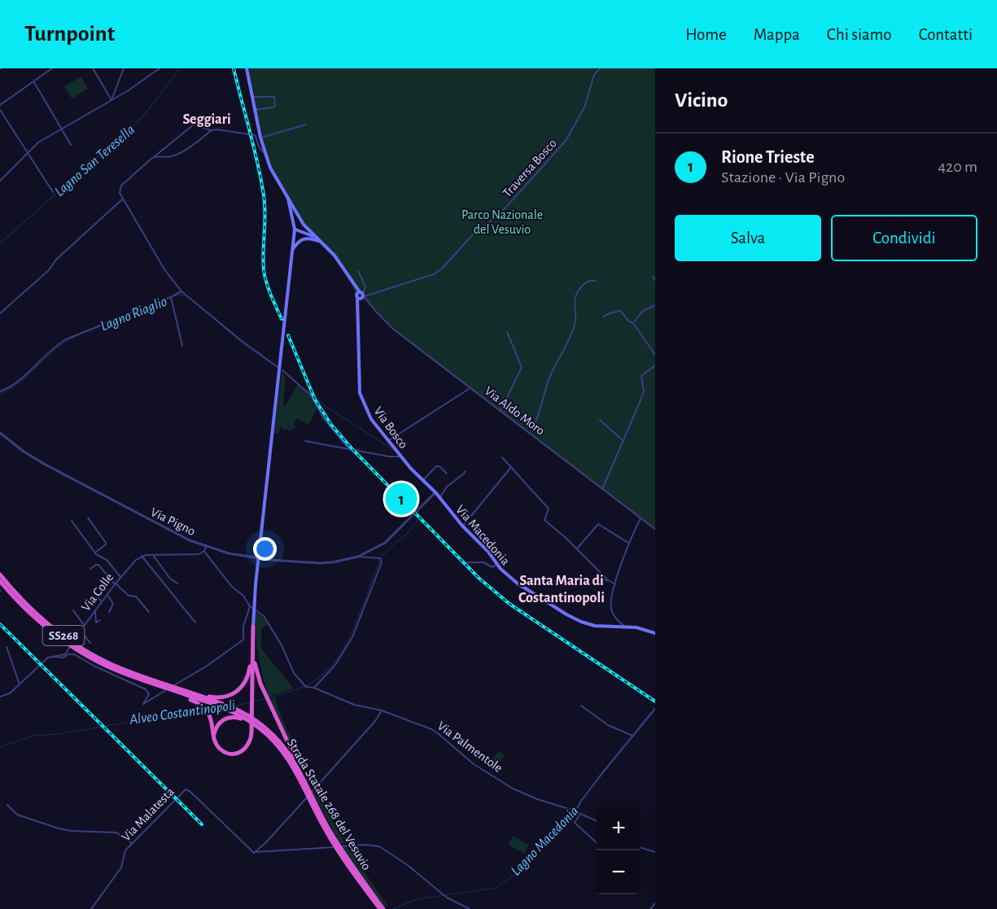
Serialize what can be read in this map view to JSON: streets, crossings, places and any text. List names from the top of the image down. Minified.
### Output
{"streets":{"highway":["SS268","Strada Statale 268 del Vesuvio"],"main road":["Via Bosco","Via Macedonia"],"street":["Traversa Bosco","Via Aldo Moro","Via Pigno","Via Colle","Via Palmentole","Via Malatesta"]},"crossings":[["Traversa Bosco","Via Aldo Moro"],["Traversa Bosco","Via Bosco"],["Via Aldo Moro","Via Bosco"],["Via Bosco","Via Pigno"],["Via Bosco","Via Macedonia"],["Via Pigno","Via Macedonia"],["Via Pigno","Via Palmentole"]],"districts":["Seggiari","Santa Maria di Costantinopoli"],"water":["Lagno San Teresella","Lagno Riaglio","Alveo Costantinopoli","Lagno Macedonia"],"parks":["Parco Nazionale del Vesuvio"],"page":{"header":"Turnpoint","nav":["Home","Mappa","Chi siamo","Contatti"],"heading":"Vicino","list":[{"mark":"1","name":"Rione Trieste","note":"Stazione · Via Pigno","value":"420 m"}],"buttons":["Salva","Condividi"],"pins":"1","map_buttons":["+","−"]}}
